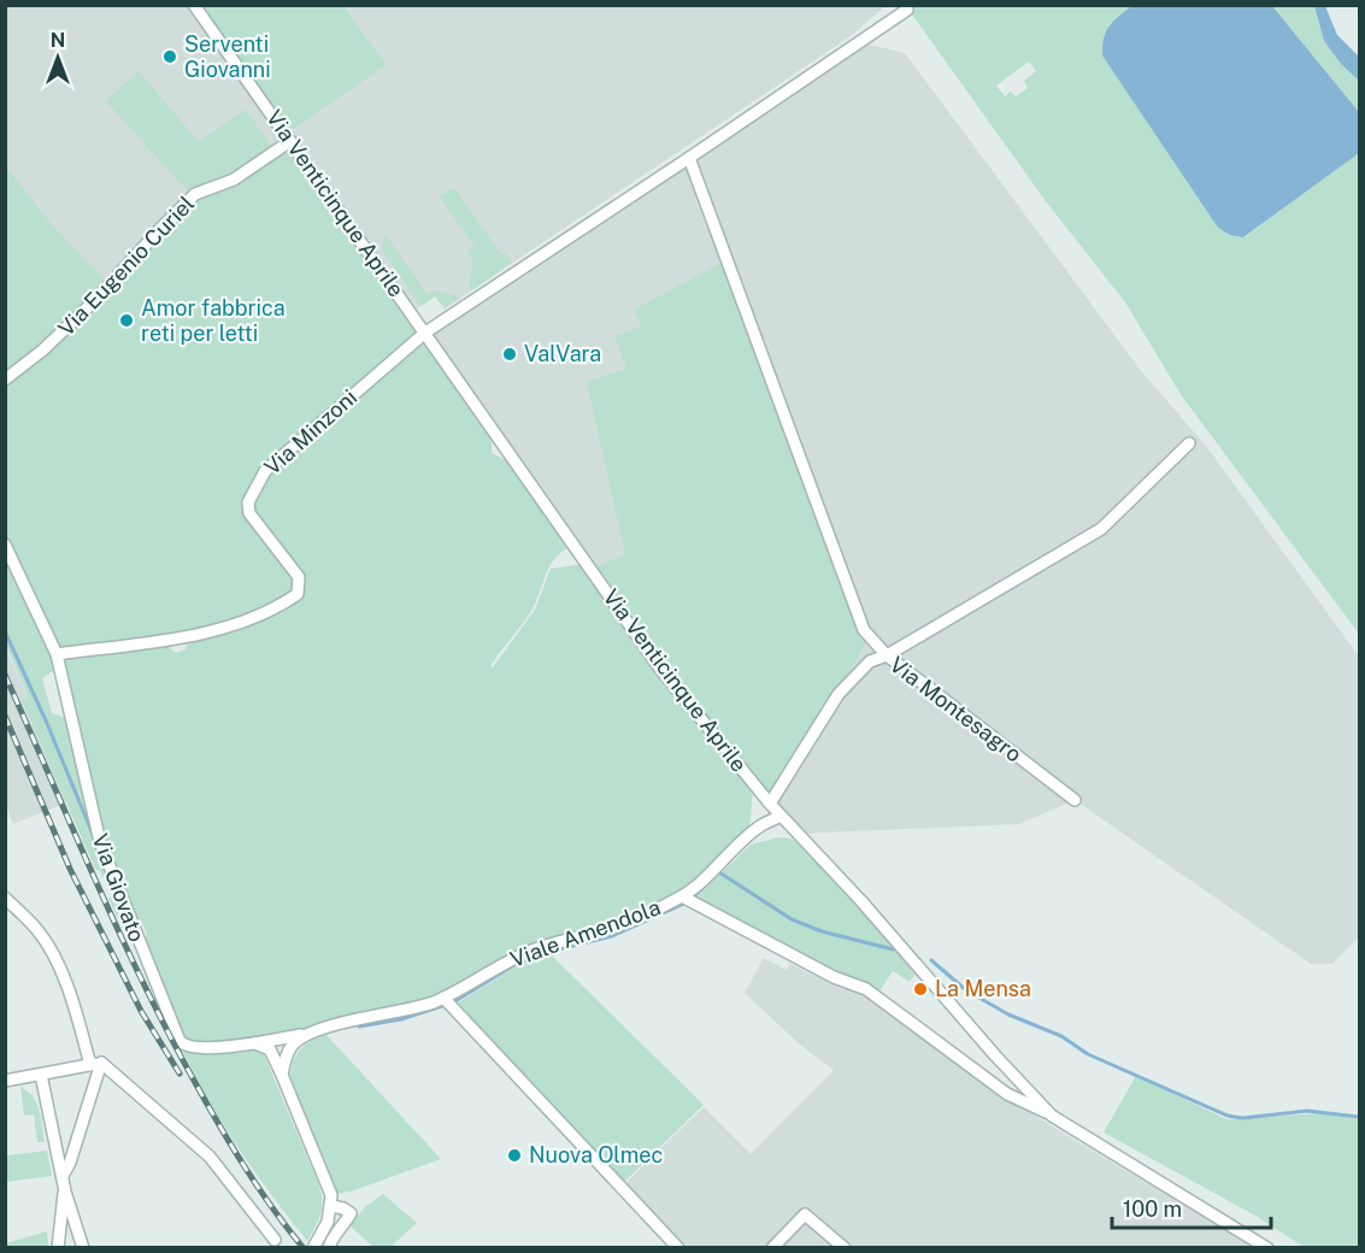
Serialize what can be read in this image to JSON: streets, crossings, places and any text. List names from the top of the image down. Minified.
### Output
{"streets":{"street":["Via Venticinque Aprile","Via Eugenio Curiel","Via Minzoni","Via Montesagro","Via Giovato","Viale Amendola"]},"crossings":[["Via Venticinque Aprile","Via Eugenio Curiel"],["Via Venticinque Aprile","Via Minzoni"],["Via Venticinque Aprile","Via Montesagro"],["Via Venticinque Aprile","Viale Amendola"],["Via Minzoni","Via Giovato"],["Via Giovato","Viale Amendola"]],"places":["Serventi Giovanni","Amor fabbrica reti per letti","ValVara","La Mensa","Nuova Olmec"],"scale_bar":"100 m","north":"top"}
